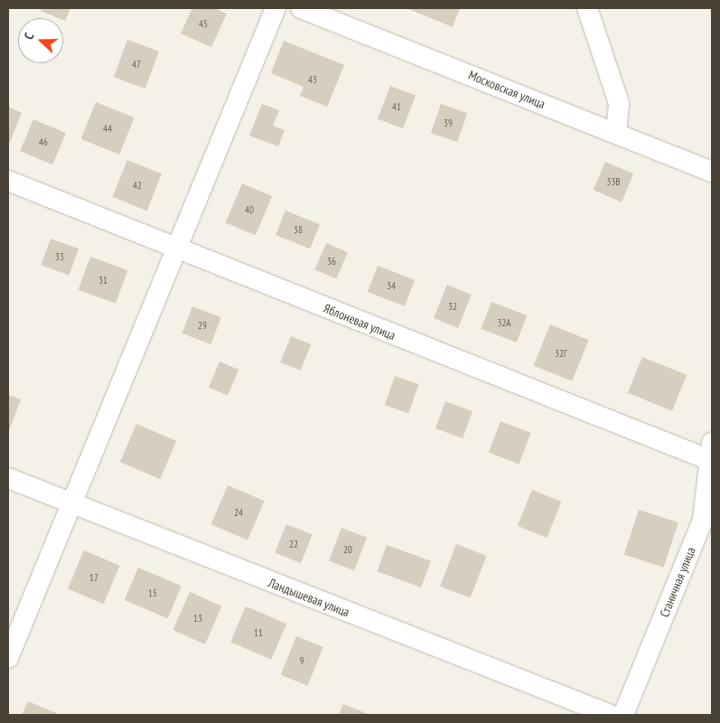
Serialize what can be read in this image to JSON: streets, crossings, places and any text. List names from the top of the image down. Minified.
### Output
{"streets":{"street":["Московская улица","Яблоневая улица","Станичная улица","Ландышевая улица"]},"crossings":[["Яблоневая улица","Станичная улица"]],"house_numbers":["45","47","43","41","39","44","46","33В","42","40","38","33","36","31","34","32","32А","29","32Г","24","22","20","17","15","13","11","9"],"north":"left"}
